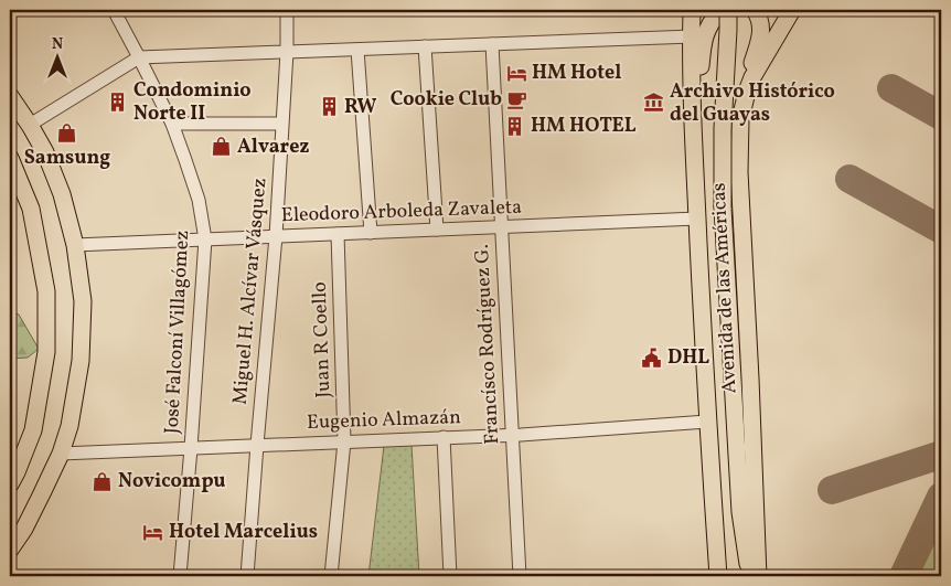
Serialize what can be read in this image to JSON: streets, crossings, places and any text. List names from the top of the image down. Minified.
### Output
{"streets":{"main road":["Avenida de las Américas"],"street":["Eleodoro Arboleda Zavaleta","Miguel H. Alcívar Vásquez","José Falconí Villagómez","Juan R Coello","Francísco Rodríguez G.","Eugenio Almazán"]},"crossings":[["Eleodoro Arboleda Zavaleta","Avenida de las Américas"],["Eleodoro Arboleda Zavaleta","Miguel H. Alcívar Vásquez"],["Eleodoro Arboleda Zavaleta","José Falconí Villagómez"],["Eleodoro Arboleda Zavaleta","Juan R Coello"],["Eleodoro Arboleda Zavaleta","Francísco Rodríguez G."],["Avenida de las Américas","Eugenio Almazán"],["Miguel H. Alcívar Vásquez","Eugenio Almazán"],["José Falconí Villagómez","Eugenio Almazán"],["Juan R Coello","Eugenio Almazán"],["Francísco Rodríguez G.","Eugenio Almazán"]],"places":{"hotel":["HM Hotel","Hotel Marcelius"],"cafe":["Cookie Club"],"building":["Condominio Norte II","RW","HM HOTEL"],"museum":["Archivo Histórico del Guayas"],"shop":["Samsung","Alvarez","Novicompu"],"public building":["DHL"]},"north":"top"}
